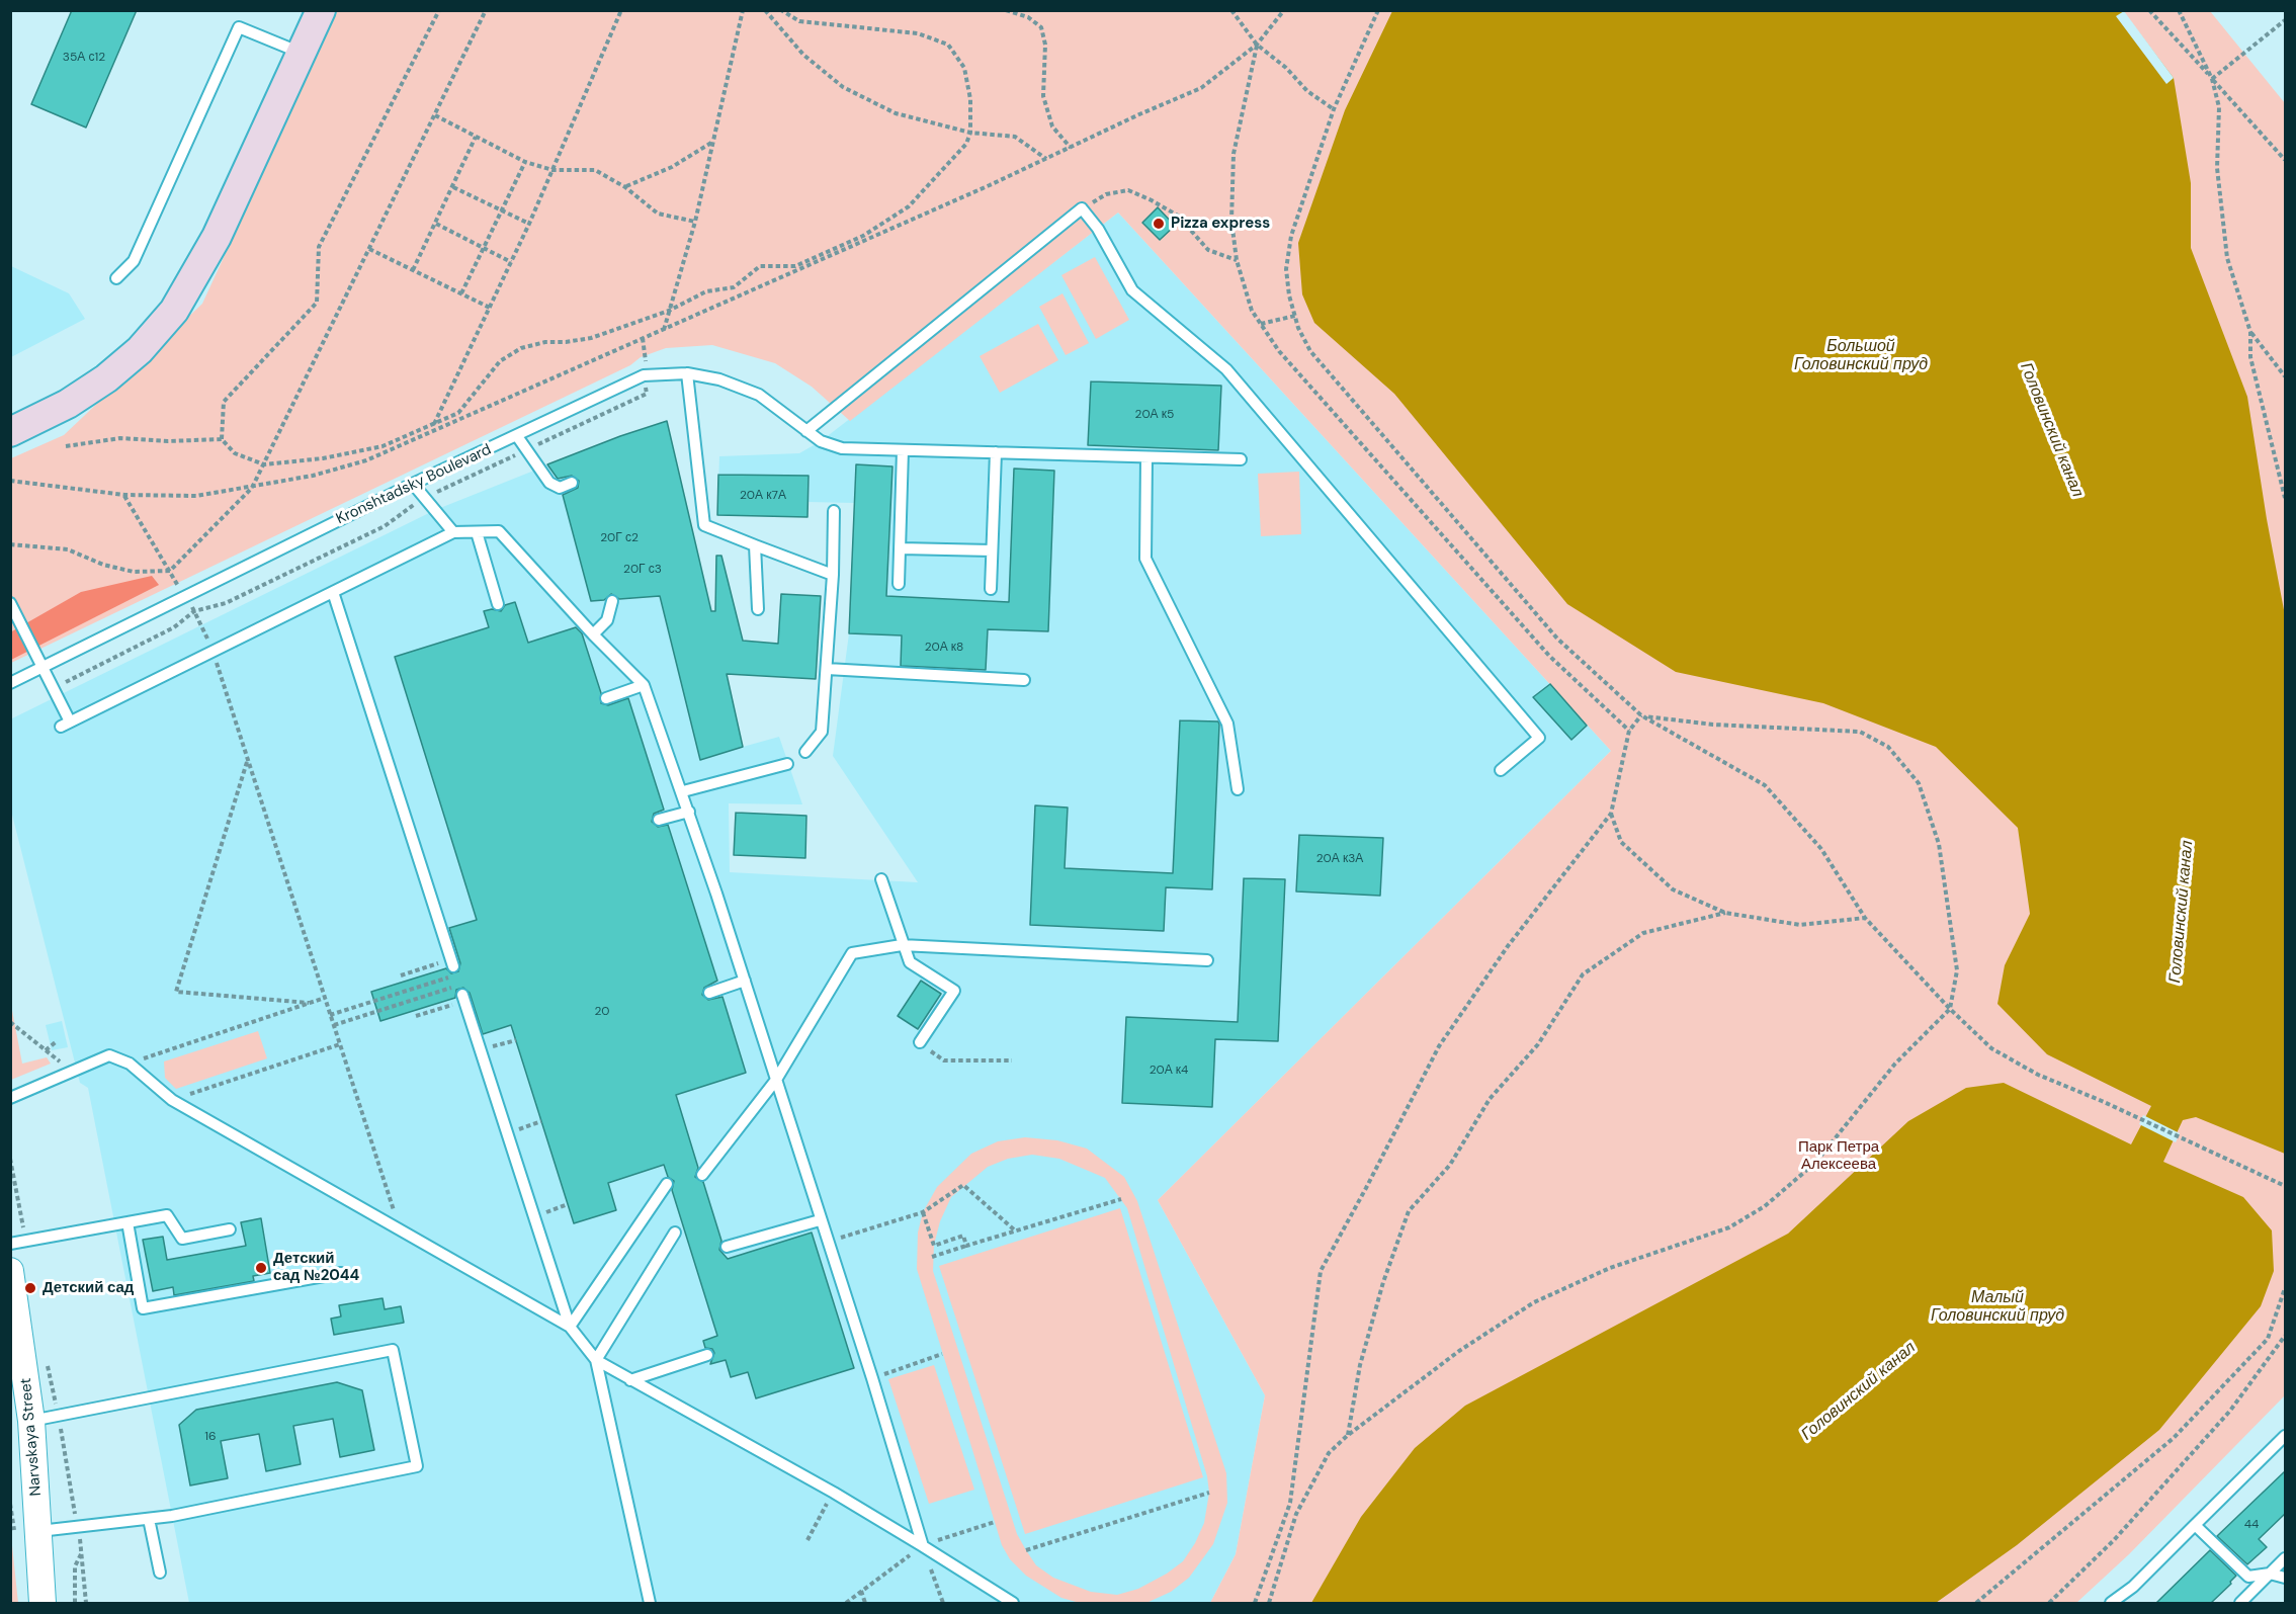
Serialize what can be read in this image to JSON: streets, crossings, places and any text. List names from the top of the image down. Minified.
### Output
{"streets":{"street":["Narvskaya Street"],"lane":["Kronshtadsky Boulevard"]},"water":["Большой Головинский пруд","Головинский канал","Малый Головинский пруд"],"parks":["Парк Петра Алексеева"],"places":["Pizza express","Детский сад №2044","Детский сад"],"house_numbers":["35А с12","20А к5","20А к7А","20Г с2","20Г с3","20А к8","20А к3А","20","20А к4","16","44"]}
